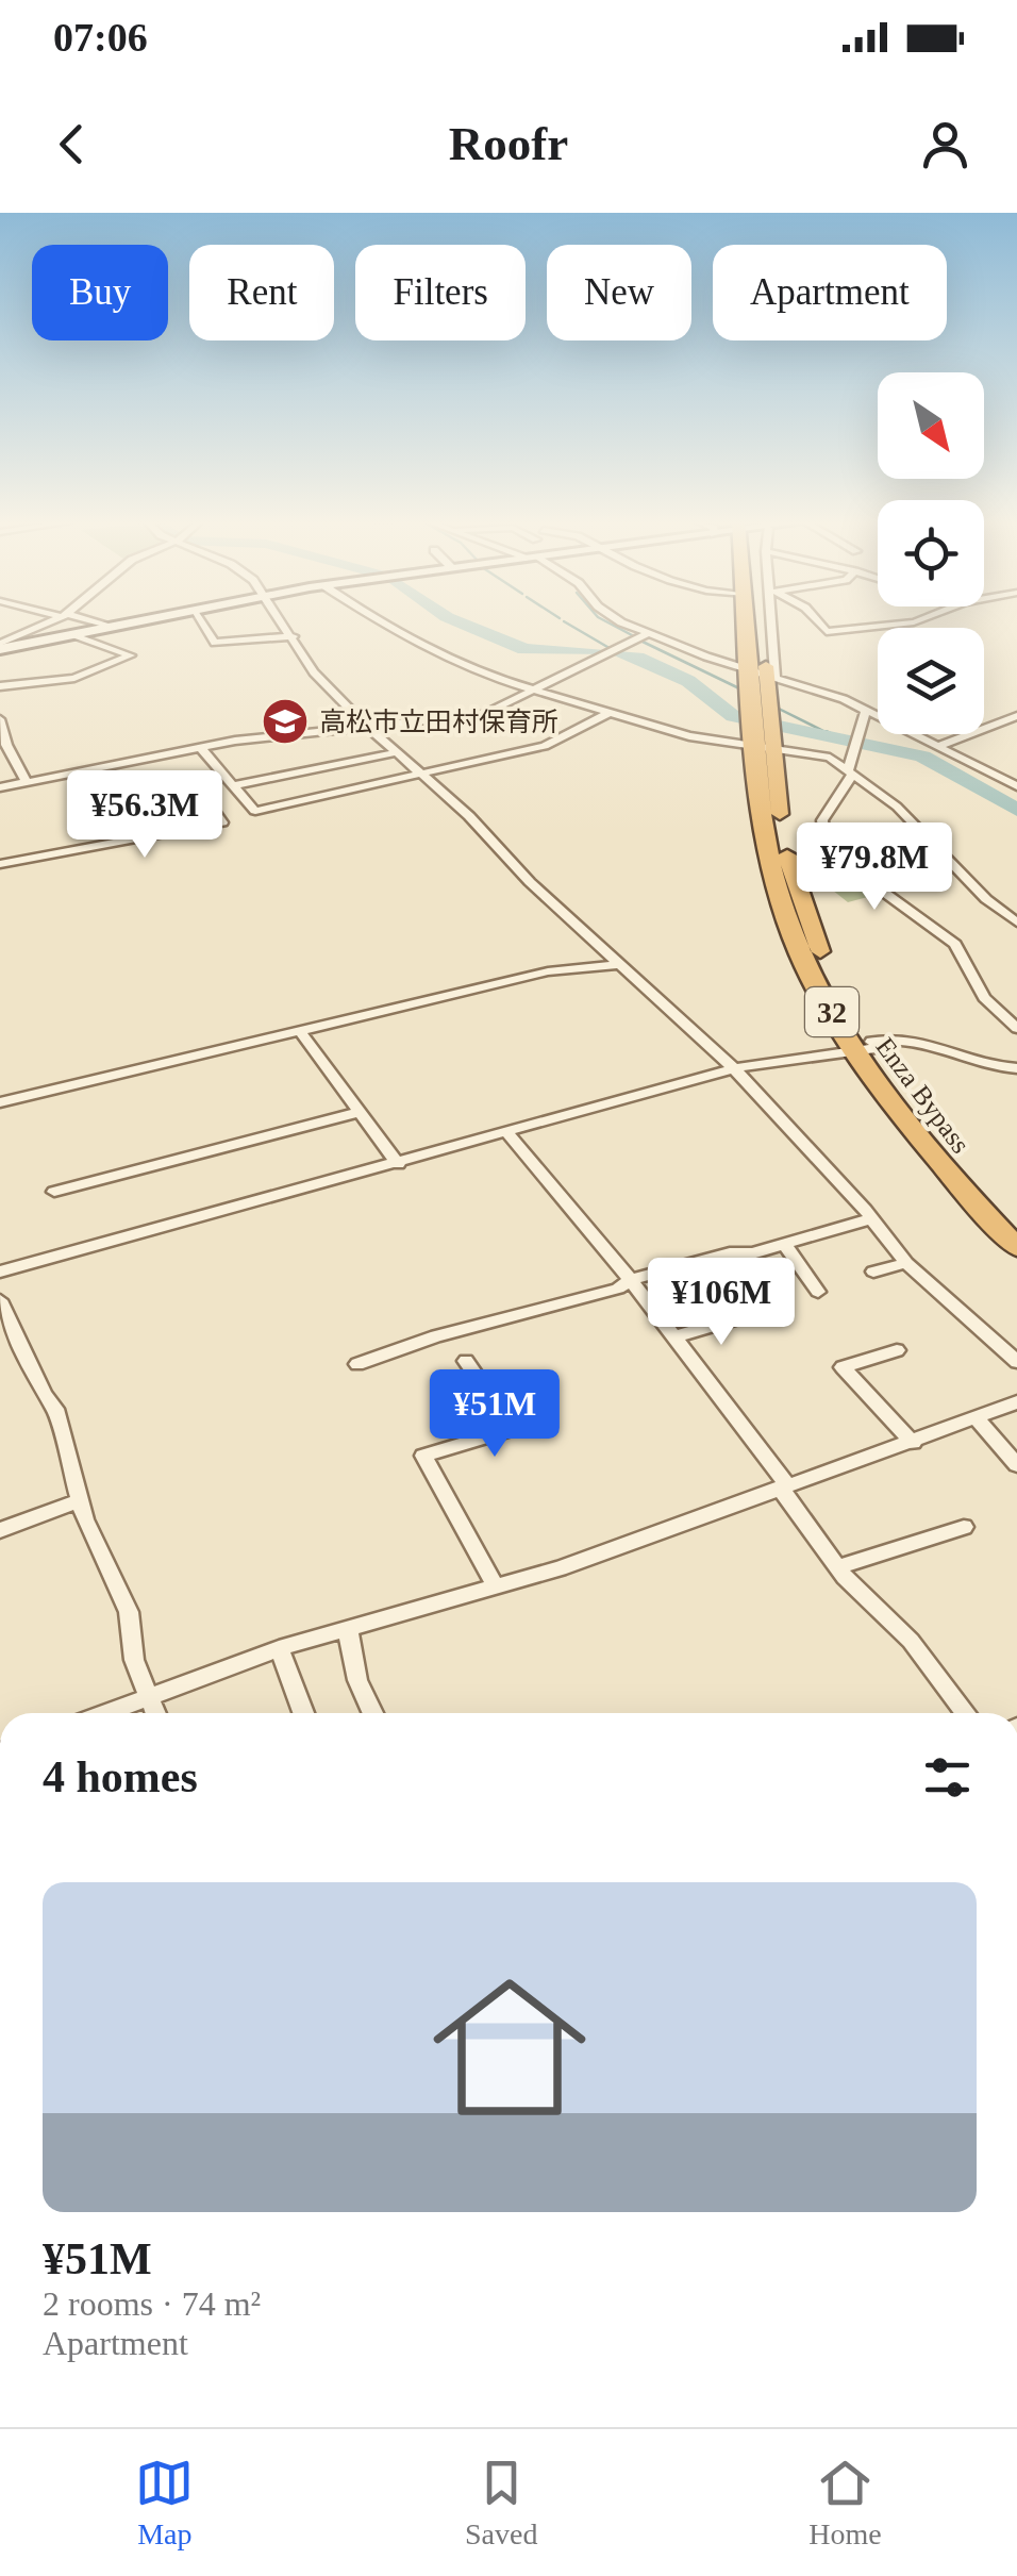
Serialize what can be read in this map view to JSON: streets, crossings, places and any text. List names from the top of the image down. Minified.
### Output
{"streets":{"highway":["32","Enza Bypass"]},"places":{"school or university":["高松市立田村保育所"]},"north":"bottom right","page":{"status":"07:06","header":"Roofr","chip":["Buy","Rent","Filters","New","Apartment"],"price":["¥56.3M","¥79.8M","¥106M","¥51M"],"heading":"4 homes","list":[{"name":"¥51M","note":"2 rooms · 74 m² · Apartment"}],"tabs":["Map","Saved","Home"]}}
